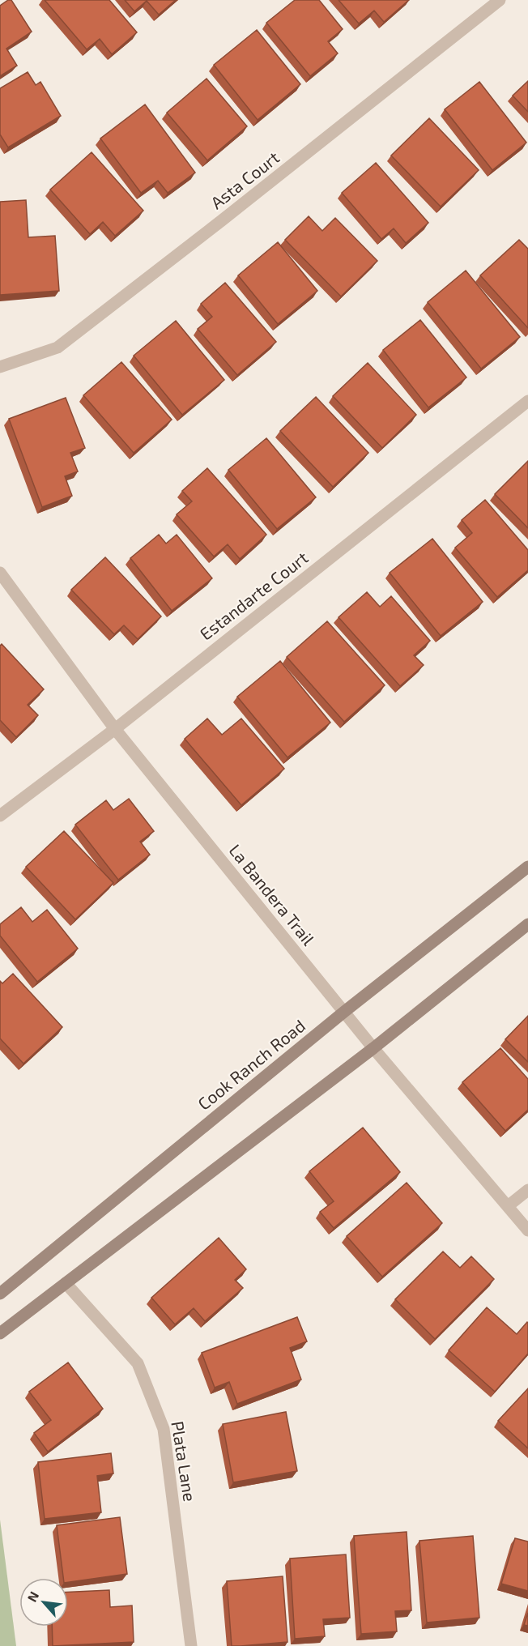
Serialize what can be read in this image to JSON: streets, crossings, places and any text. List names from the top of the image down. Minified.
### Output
{"streets":{"street":["Asta Court","Estandarte Court","La Bandera Trail","Cook Ranch Road","Plata Lane"]},"crossings":[["Estandarte Court","La Bandera Trail"],["La Bandera Trail","Cook Ranch Road"]],"north":"top left"}
